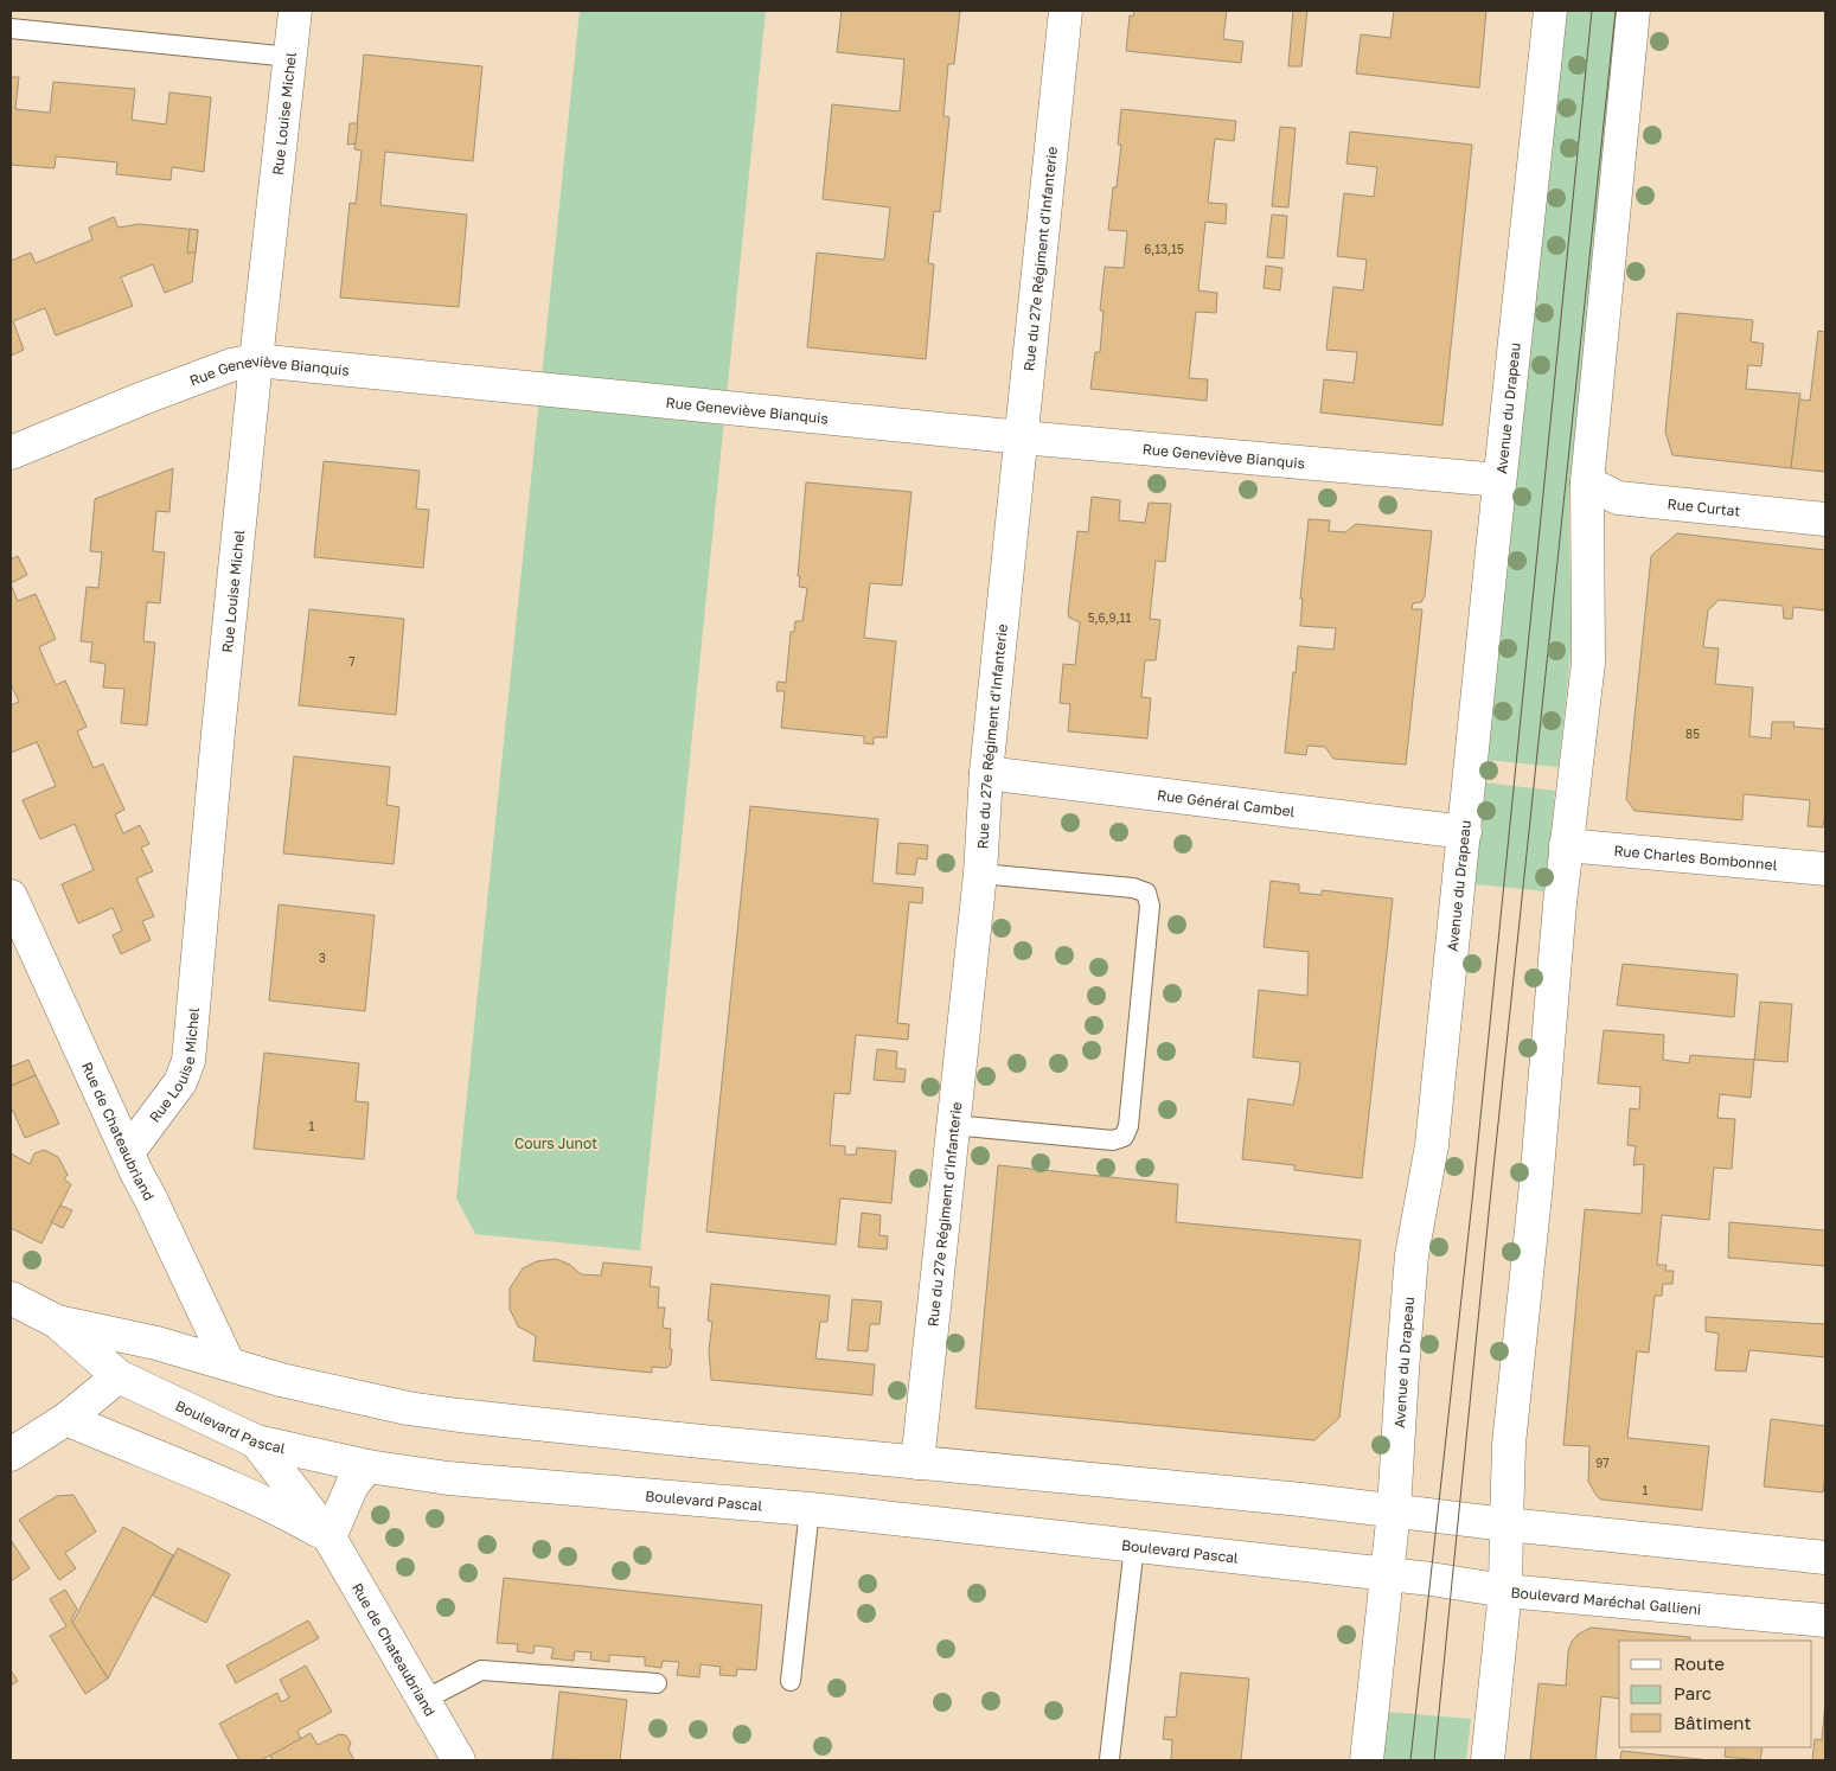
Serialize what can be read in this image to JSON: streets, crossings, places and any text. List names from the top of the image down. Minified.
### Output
{"streets":{"main road":["Rue Louise Michel","Rue du 27e Régiment d'Infanterie","Rue Geneviève Bianquis","Avenue du Drapeau","Rue Curtat","Rue Général Cambel","Rue Charles Bombonnel","Rue de Chateaubriand","Boulevard Pascal","Boulevard Maréchal Gallieni"]},"crossings":[["Rue Louise Michel","Rue Geneviève Bianquis"],["Rue Louise Michel","Rue de Chateaubriand"],["Rue du 27e Régiment d'Infanterie","Rue Geneviève Bianquis"],["Rue du 27e Régiment d'Infanterie","Rue Général Cambel"],["Rue du 27e Régiment d'Infanterie","Boulevard Pascal"],["Rue Geneviève Bianquis","Avenue du Drapeau"],["Avenue du Drapeau","Rue Général Cambel"],["Avenue du Drapeau","Boulevard Pascal"],["Avenue du Drapeau","Boulevard Maréchal Gallieni"],["Rue de Chateaubriand","Boulevard Pascal"],["Boulevard Pascal","Boulevard Maréchal Gallieni"]],"parks":["Cours Junot"],"house_numbers":["6,13,15","5,6,9,11","7","85","3","1","97","1"],"legend":["Route","Parc","Bâtiment"]}
